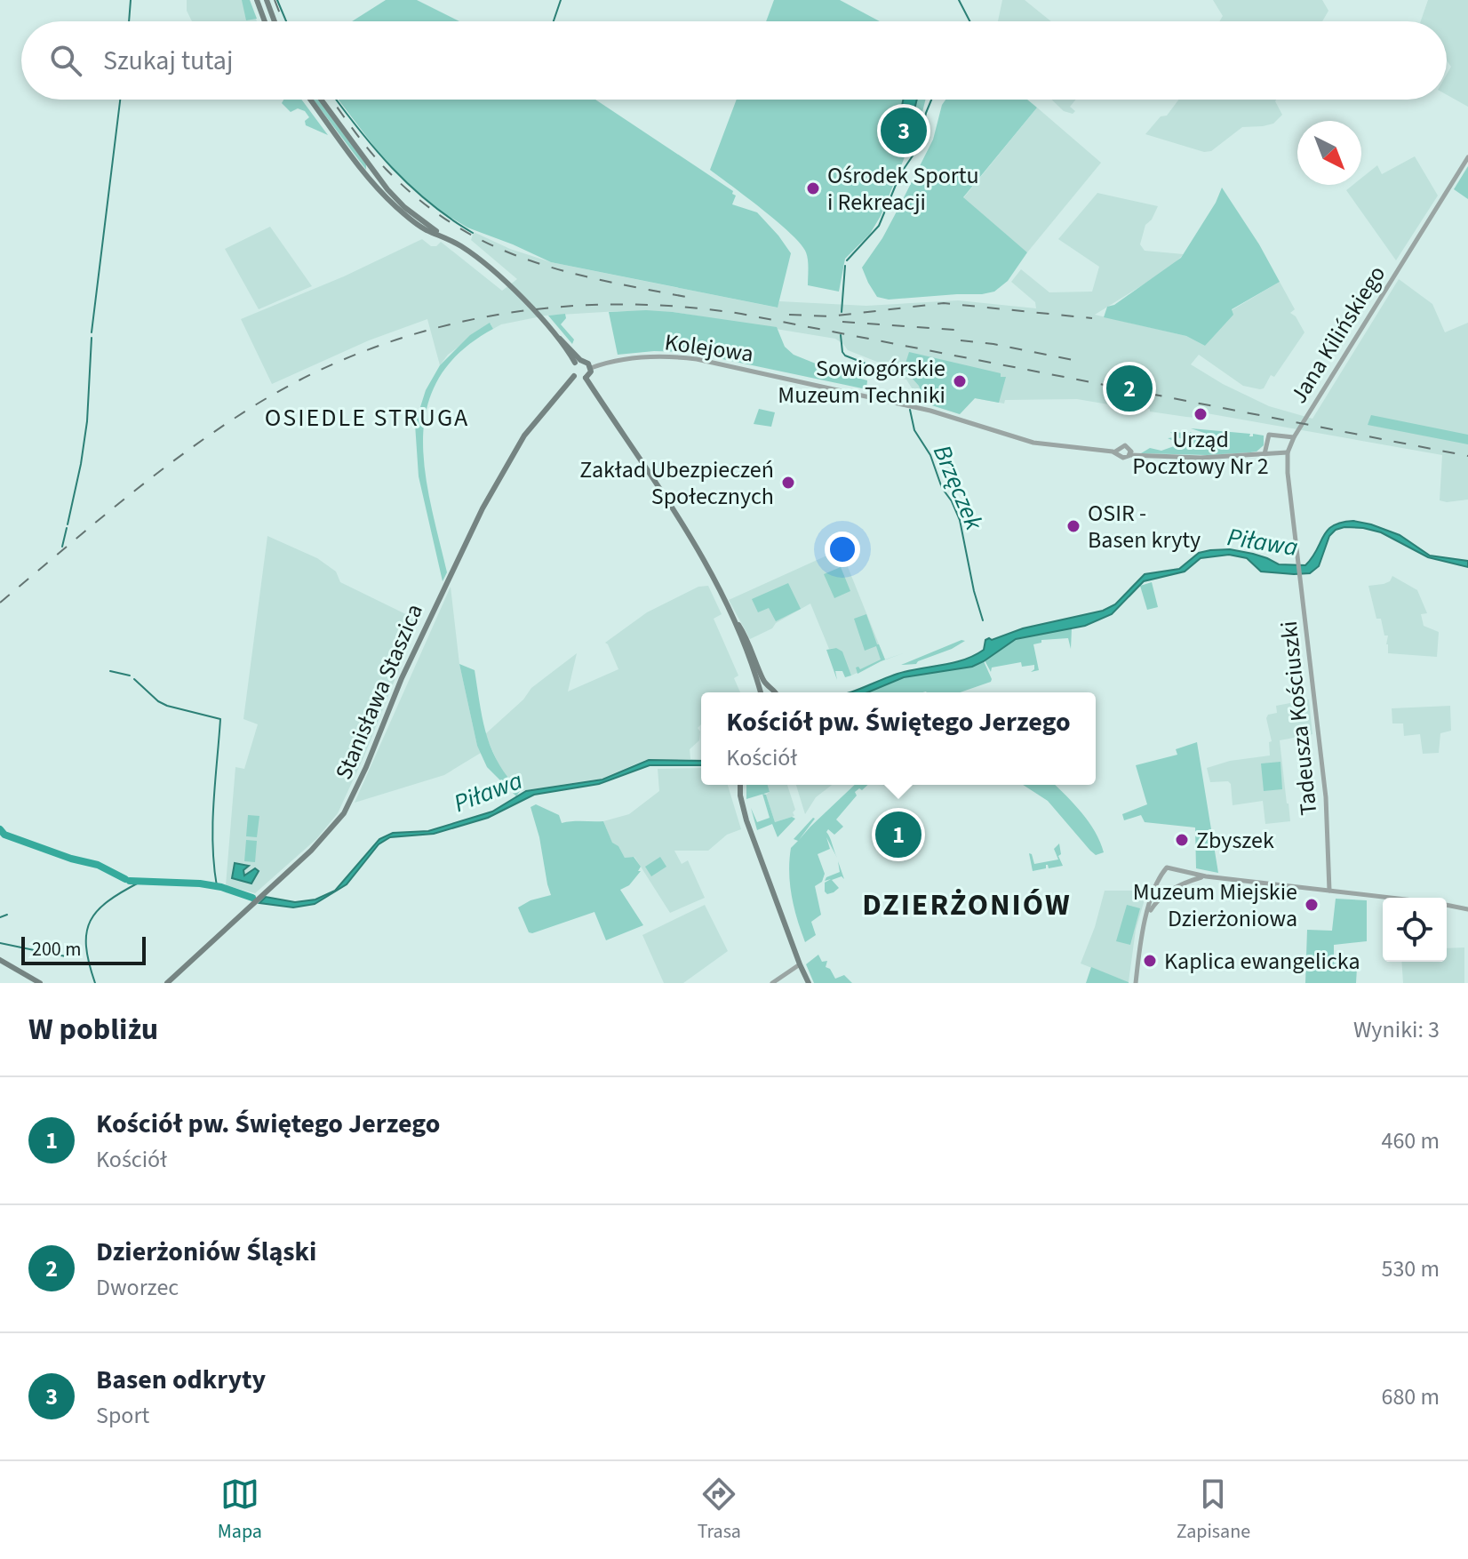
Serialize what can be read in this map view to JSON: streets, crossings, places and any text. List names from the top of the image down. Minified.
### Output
{"streets":{"main road":["Stanisława Staszica"],"street":["Jana Kilińskiego","Kolejowa","Tadeusza Kościuszki"]},"crossings":[["Jana Kilińskiego","Tadeusza Kościuszki"],["Kolejowa","Stanisława Staszica"]],"districts":["OSIEDLE STRUGA","DZIERŻONIÓW"],"water":["Brzęczek","Piława"],"places":["Ośrodek Sportu i Rekreacji","Sowiogórskie Muzeum Techniki","Urząd Pocztowy Nr 2","Zakład Ubezpieczeń Społecznych","OSIR - Basen kryty","Zbyszek","Muzeum Miejskie Dzierżoniowa","Kaplica ewangelicka"],"scale_bar":"200 m","north":"bottom right","page":{"search":"Szukaj tutaj","pins":["3","2","1"],"popup":["Kościół pw. Świętego Jerzego","Kościół"],"scale":"200 m","heading":["W pobliżu","Wyniki: 3"],"list":[{"mark":"1","name":"Kościół pw. Świętego Jerzego","note":"Kościół","value":"460 m"},{"mark":"2","name":"Dzierżoniów Śląski","note":"Dworzec","value":"530 m"},{"mark":"3","name":"Basen odkryty","note":"Sport","value":"680 m"}],"nav":["Mapa","Trasa","Zapisane"]}}
